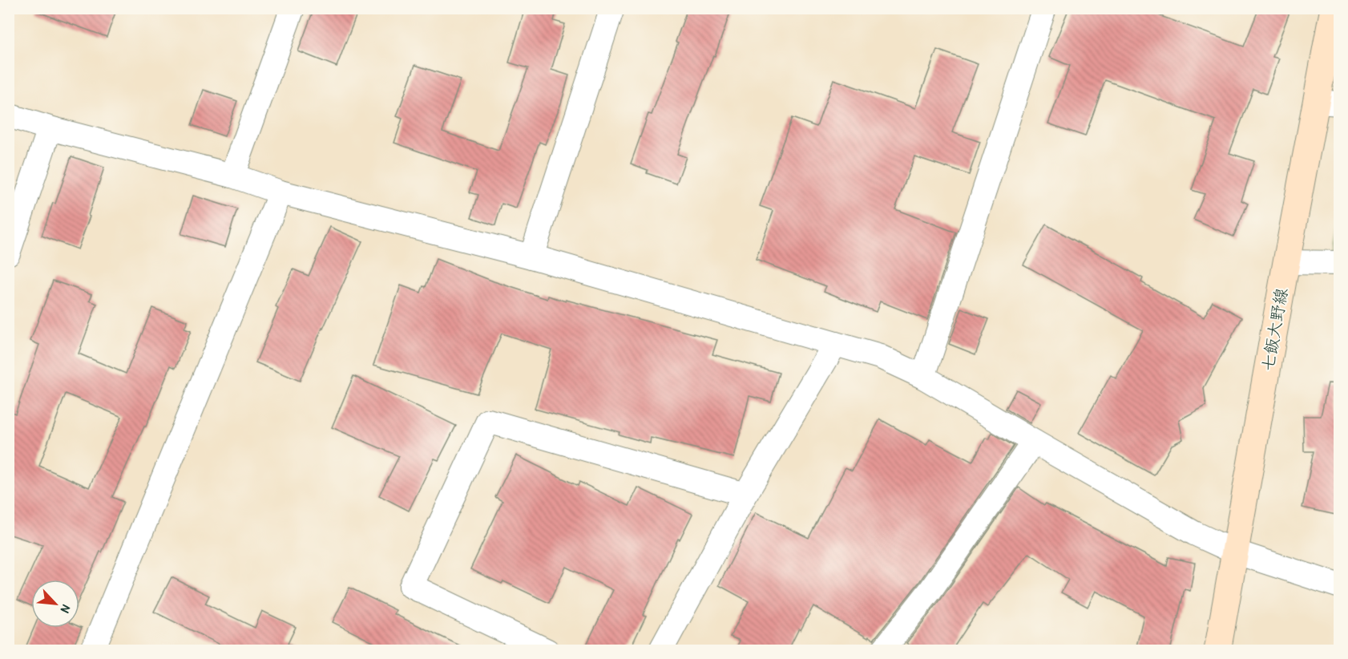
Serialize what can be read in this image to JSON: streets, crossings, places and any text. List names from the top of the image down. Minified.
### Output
{"streets":{"main road":["七飯大野線"]},"north":"bottom right"}
